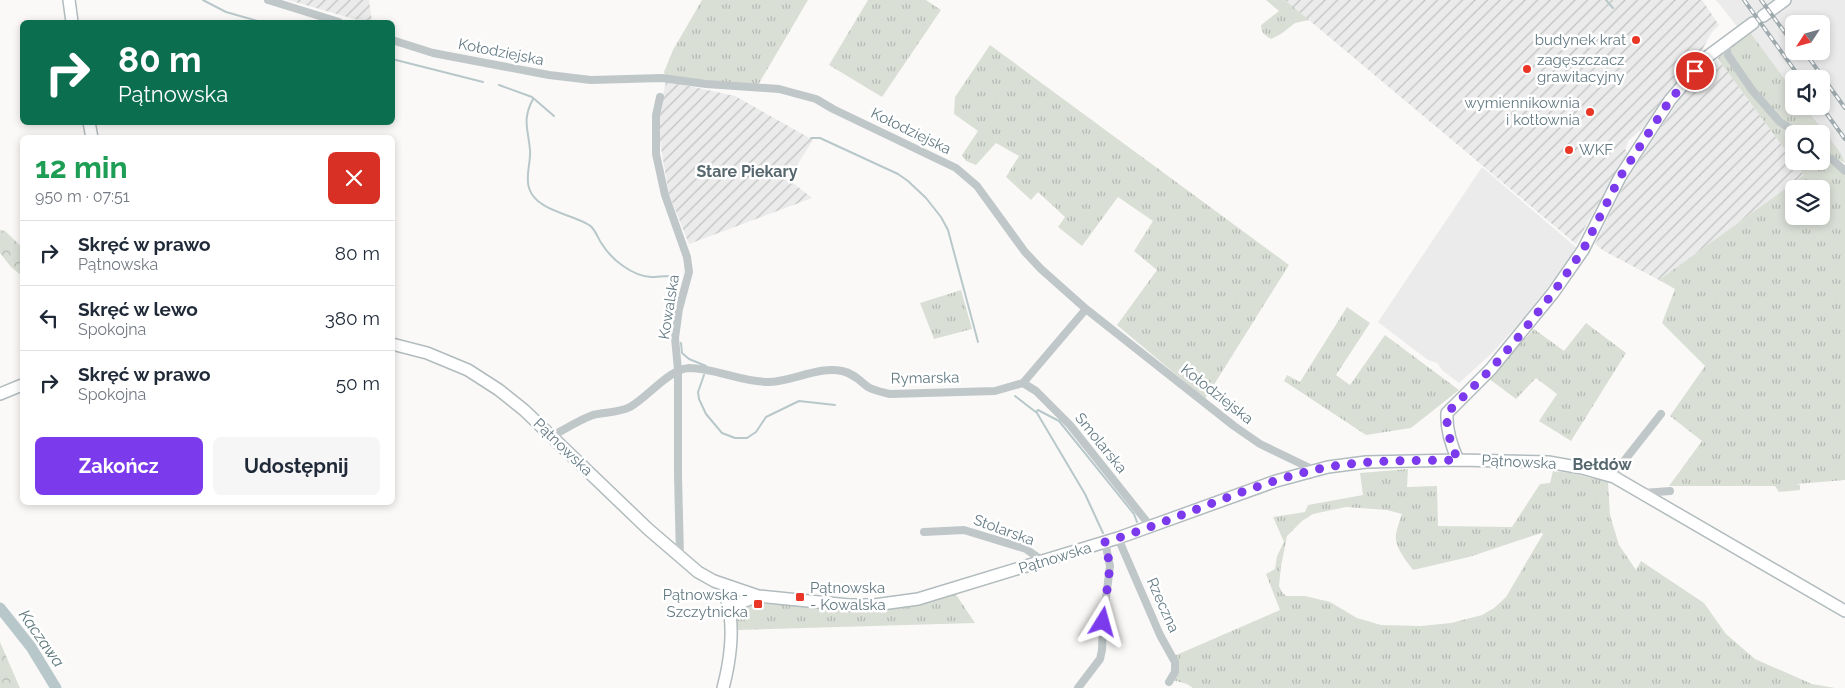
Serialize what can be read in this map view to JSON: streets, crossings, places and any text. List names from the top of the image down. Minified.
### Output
{"streets":{"street":["Kołodziejska","Kowalska","Rymarska","Smolarska","Pątnowska","Stolarska","Rzeczna"]},"crossings":[["Kołodziejska","Pątnowska"],["Kowalska","Rymarska"],["Kowalska","Pątnowska"],["Rymarska","Smolarska"],["Smolarska","Pątnowska"],["Pątnowska","Stolarska"],["Pątnowska","Rzeczna"]],"districts":["Stare Piekary","Bełdów"],"water":["Kaczawa"],"places":{"other":["budynek krat","zagęszczacz grawitacyjny","wymiennikownia i kotłownia","WKF"],"transit":["Pątnowska - Kowalska","Pątnowska - Szczytnicka"]},"north":"bottom left","page":{"turn":["80 m","Pątnowska"],"heading":["12 min","950 m · 07:51"],"list":[{"name":"Skręć w prawo","note":"Pątnowska","value":"80 m"},{"name":"Skręć w lewo","note":"Spokojna","value":"380 m"},{"name":"Skręć w prawo","note":"Spokojna","value":"50 m"}],"buttons":["Zakończ","Udostępnij"]}}
